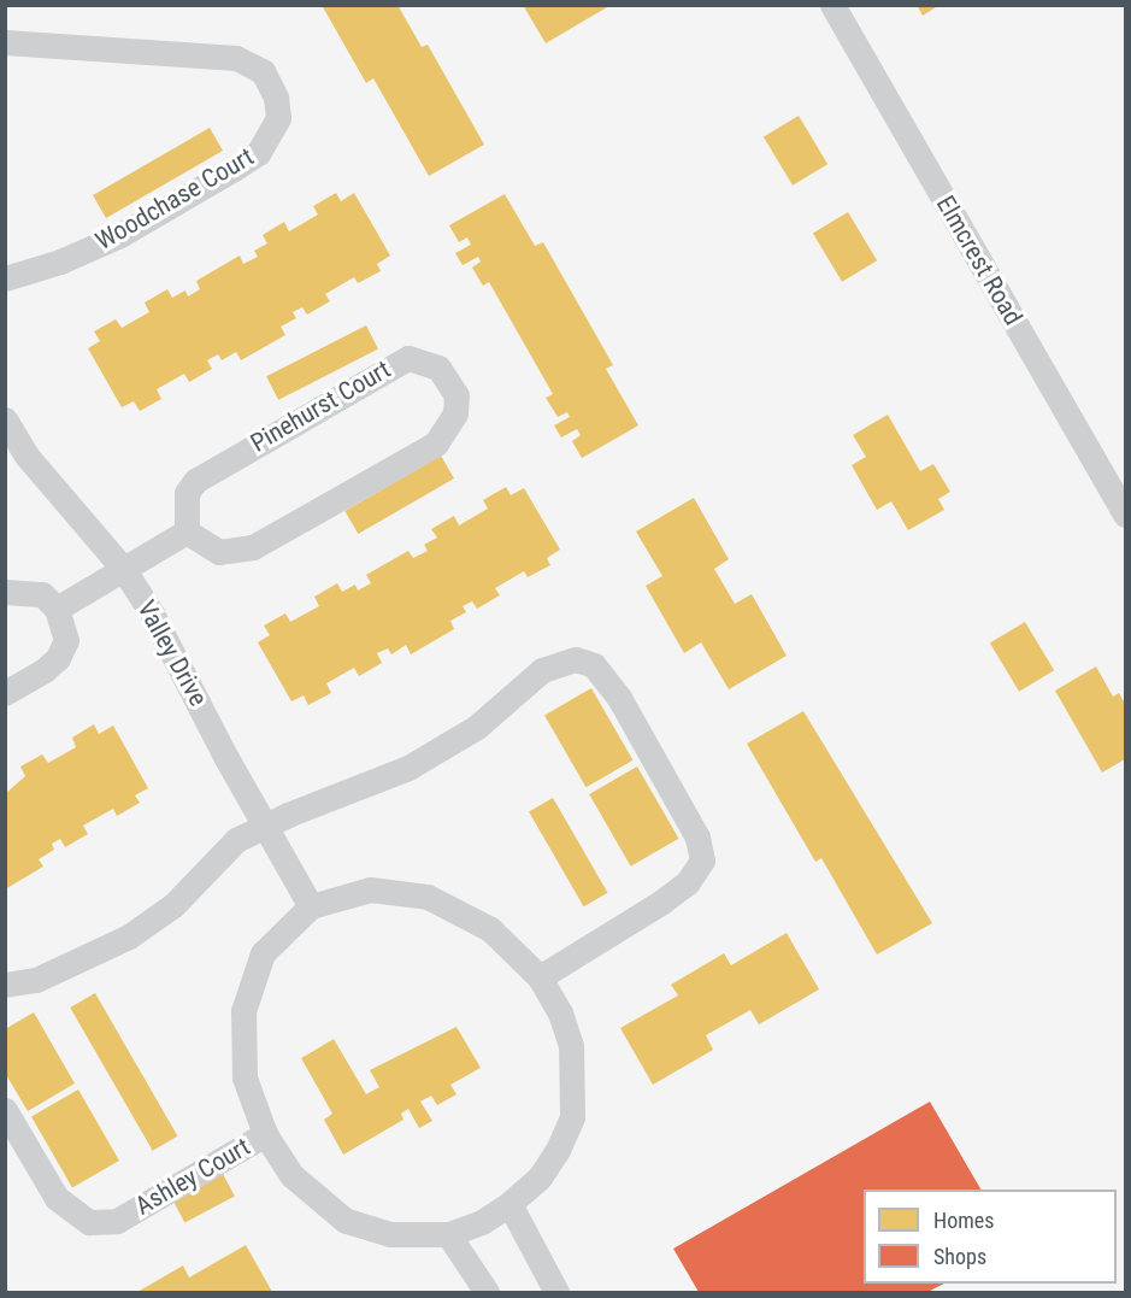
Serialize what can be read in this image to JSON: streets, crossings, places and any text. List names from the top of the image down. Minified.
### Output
{"streets":{"street":["Woodchase Court","Elmcrest Road","Pinehurst Court","Valley Drive","Ashley Court"]},"legend":["Homes","Shops"]}
